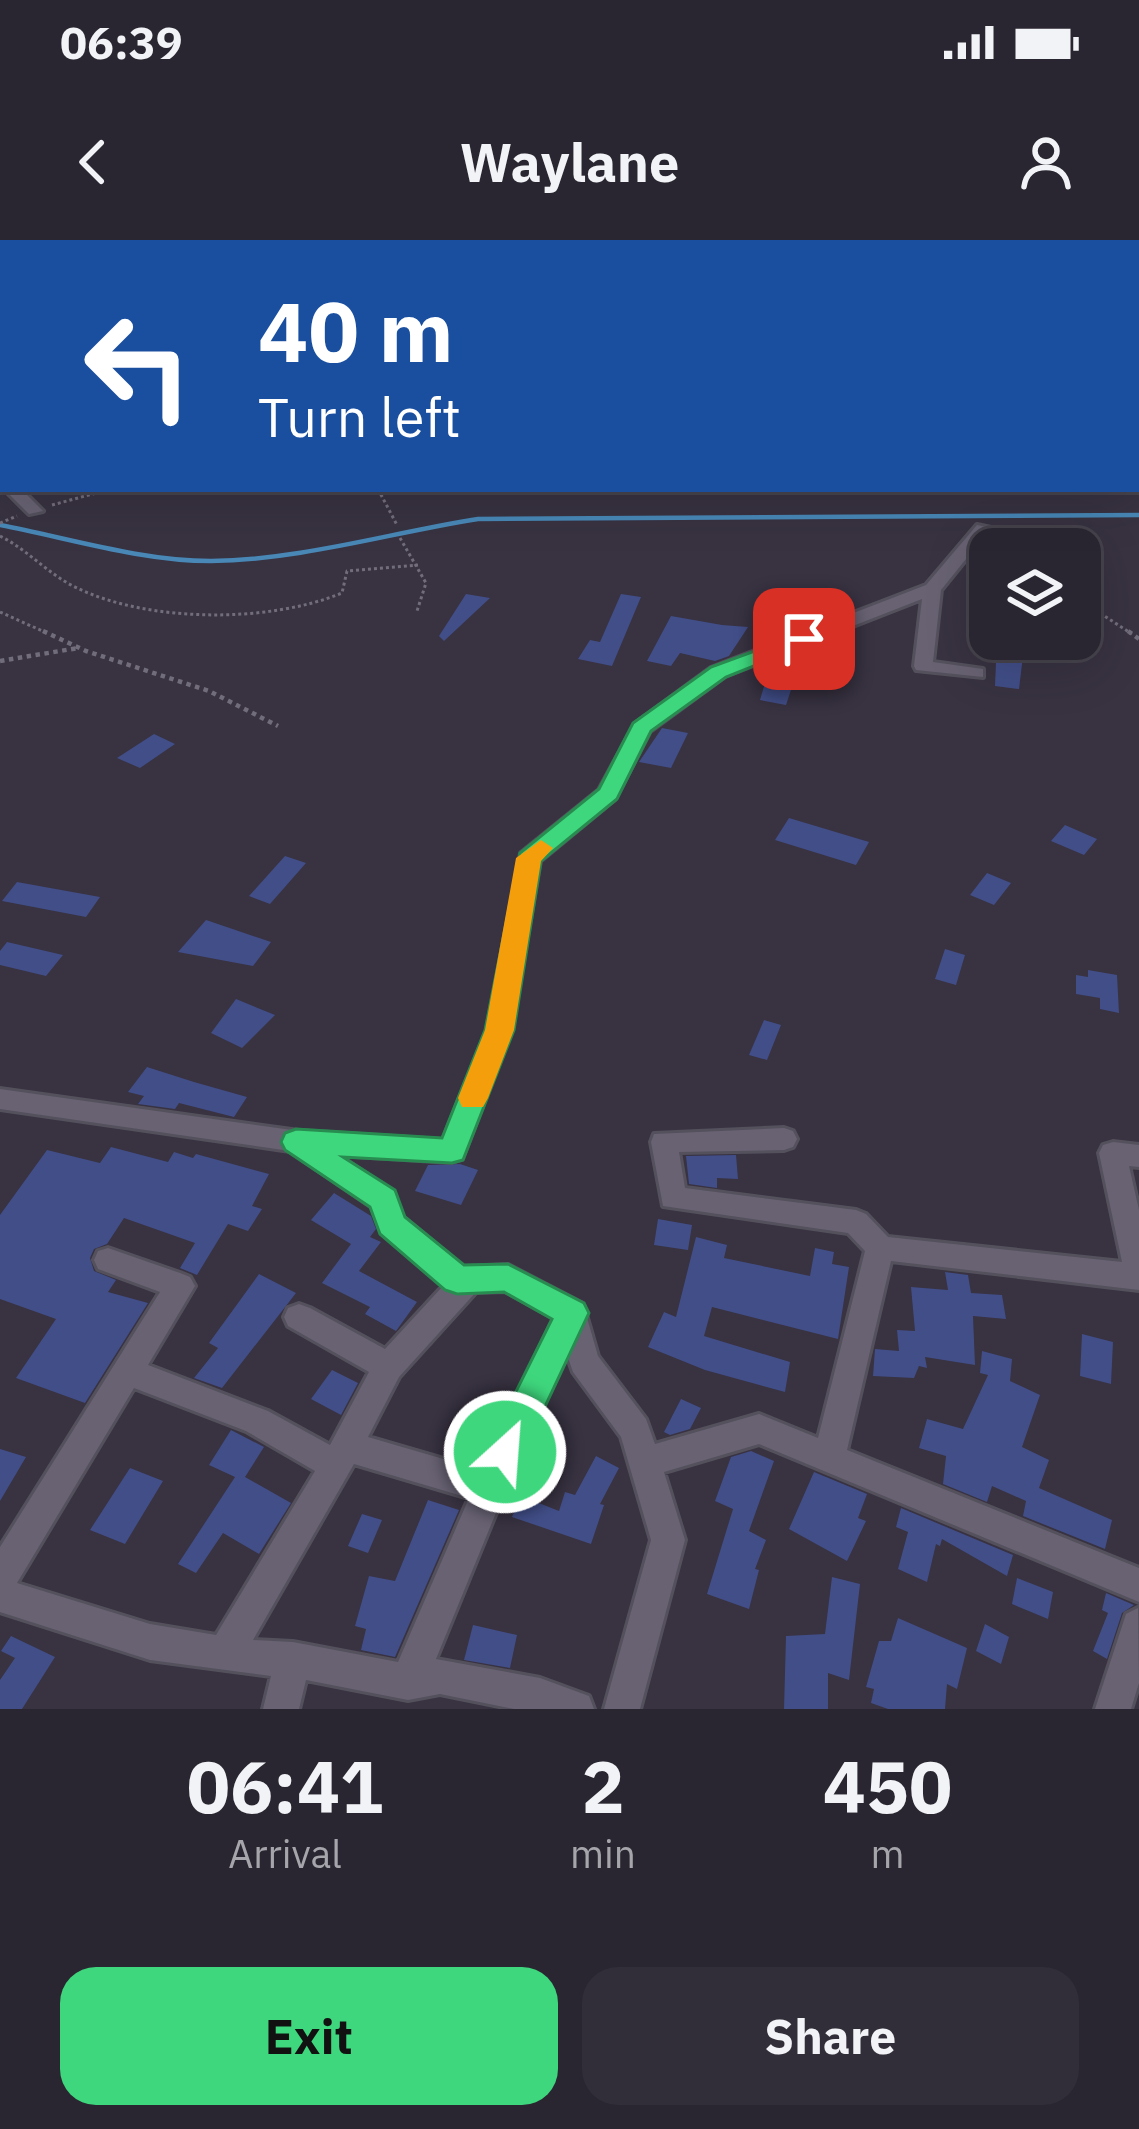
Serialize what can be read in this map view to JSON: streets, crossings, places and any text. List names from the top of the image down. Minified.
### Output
{"page":{"status":"06:39","header":"Waylane","turn":["40 m","Turn left"],"eta":["06:41","Arrival","2","min","450","m"],"buttons":["Exit","Share"]}}
